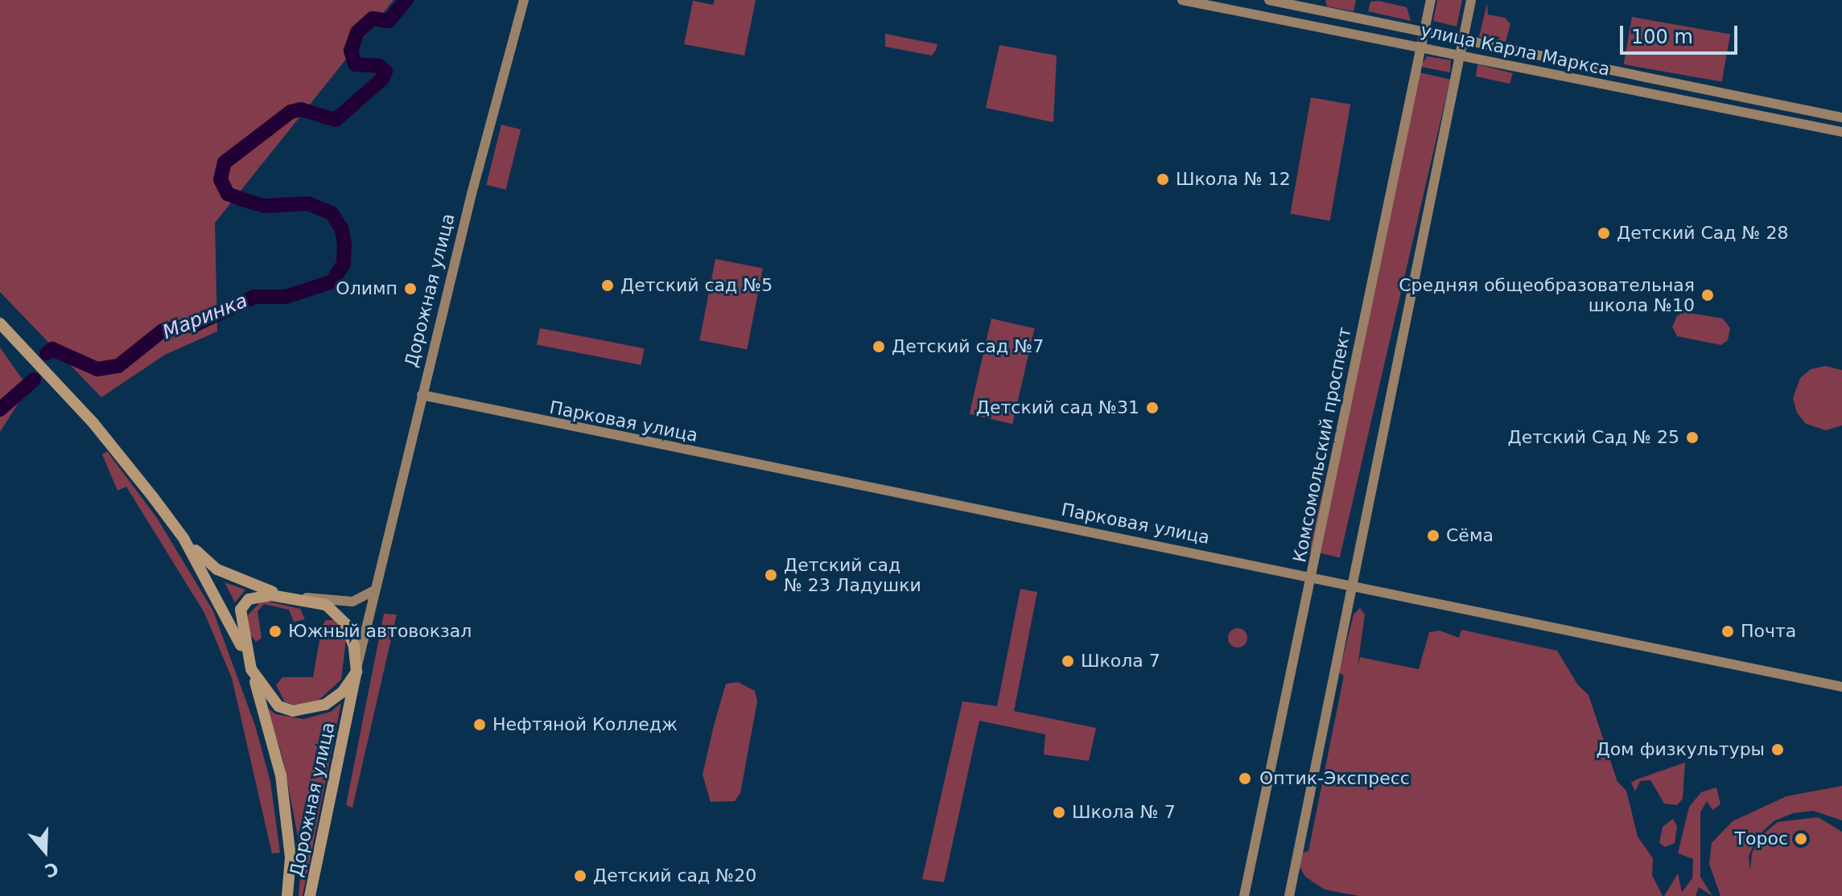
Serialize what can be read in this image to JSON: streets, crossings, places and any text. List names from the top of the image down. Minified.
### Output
{"streets":{"main road":["улица Карла Маркса","Дорожная улица","Парковая улица","Комсомольский проспект"]},"crossings":[["улица Карла Маркса","Комсомольский проспект"],["Дорожная улица","Парковая улица"],["Парковая улица","Комсомольский проспект"]],"water":["Маринка"],"places":["Школа № 12","Детский Сад № 28","Детский сад №5","Олимп","Средняя общеобразовательная школа №10","Детский сад №7","Детский сад №31","Детский Сад № 25","Сёма","Детский сад № 23 Ладушки","Южный автовокзал","Почта","Школа 7","Нефтяной Колледж","Дом физкультуры","Оптик-Экспресс","Школа № 7","Торос","Детский сад №20"],"scale_bar":"100 m","north":"bottom"}
